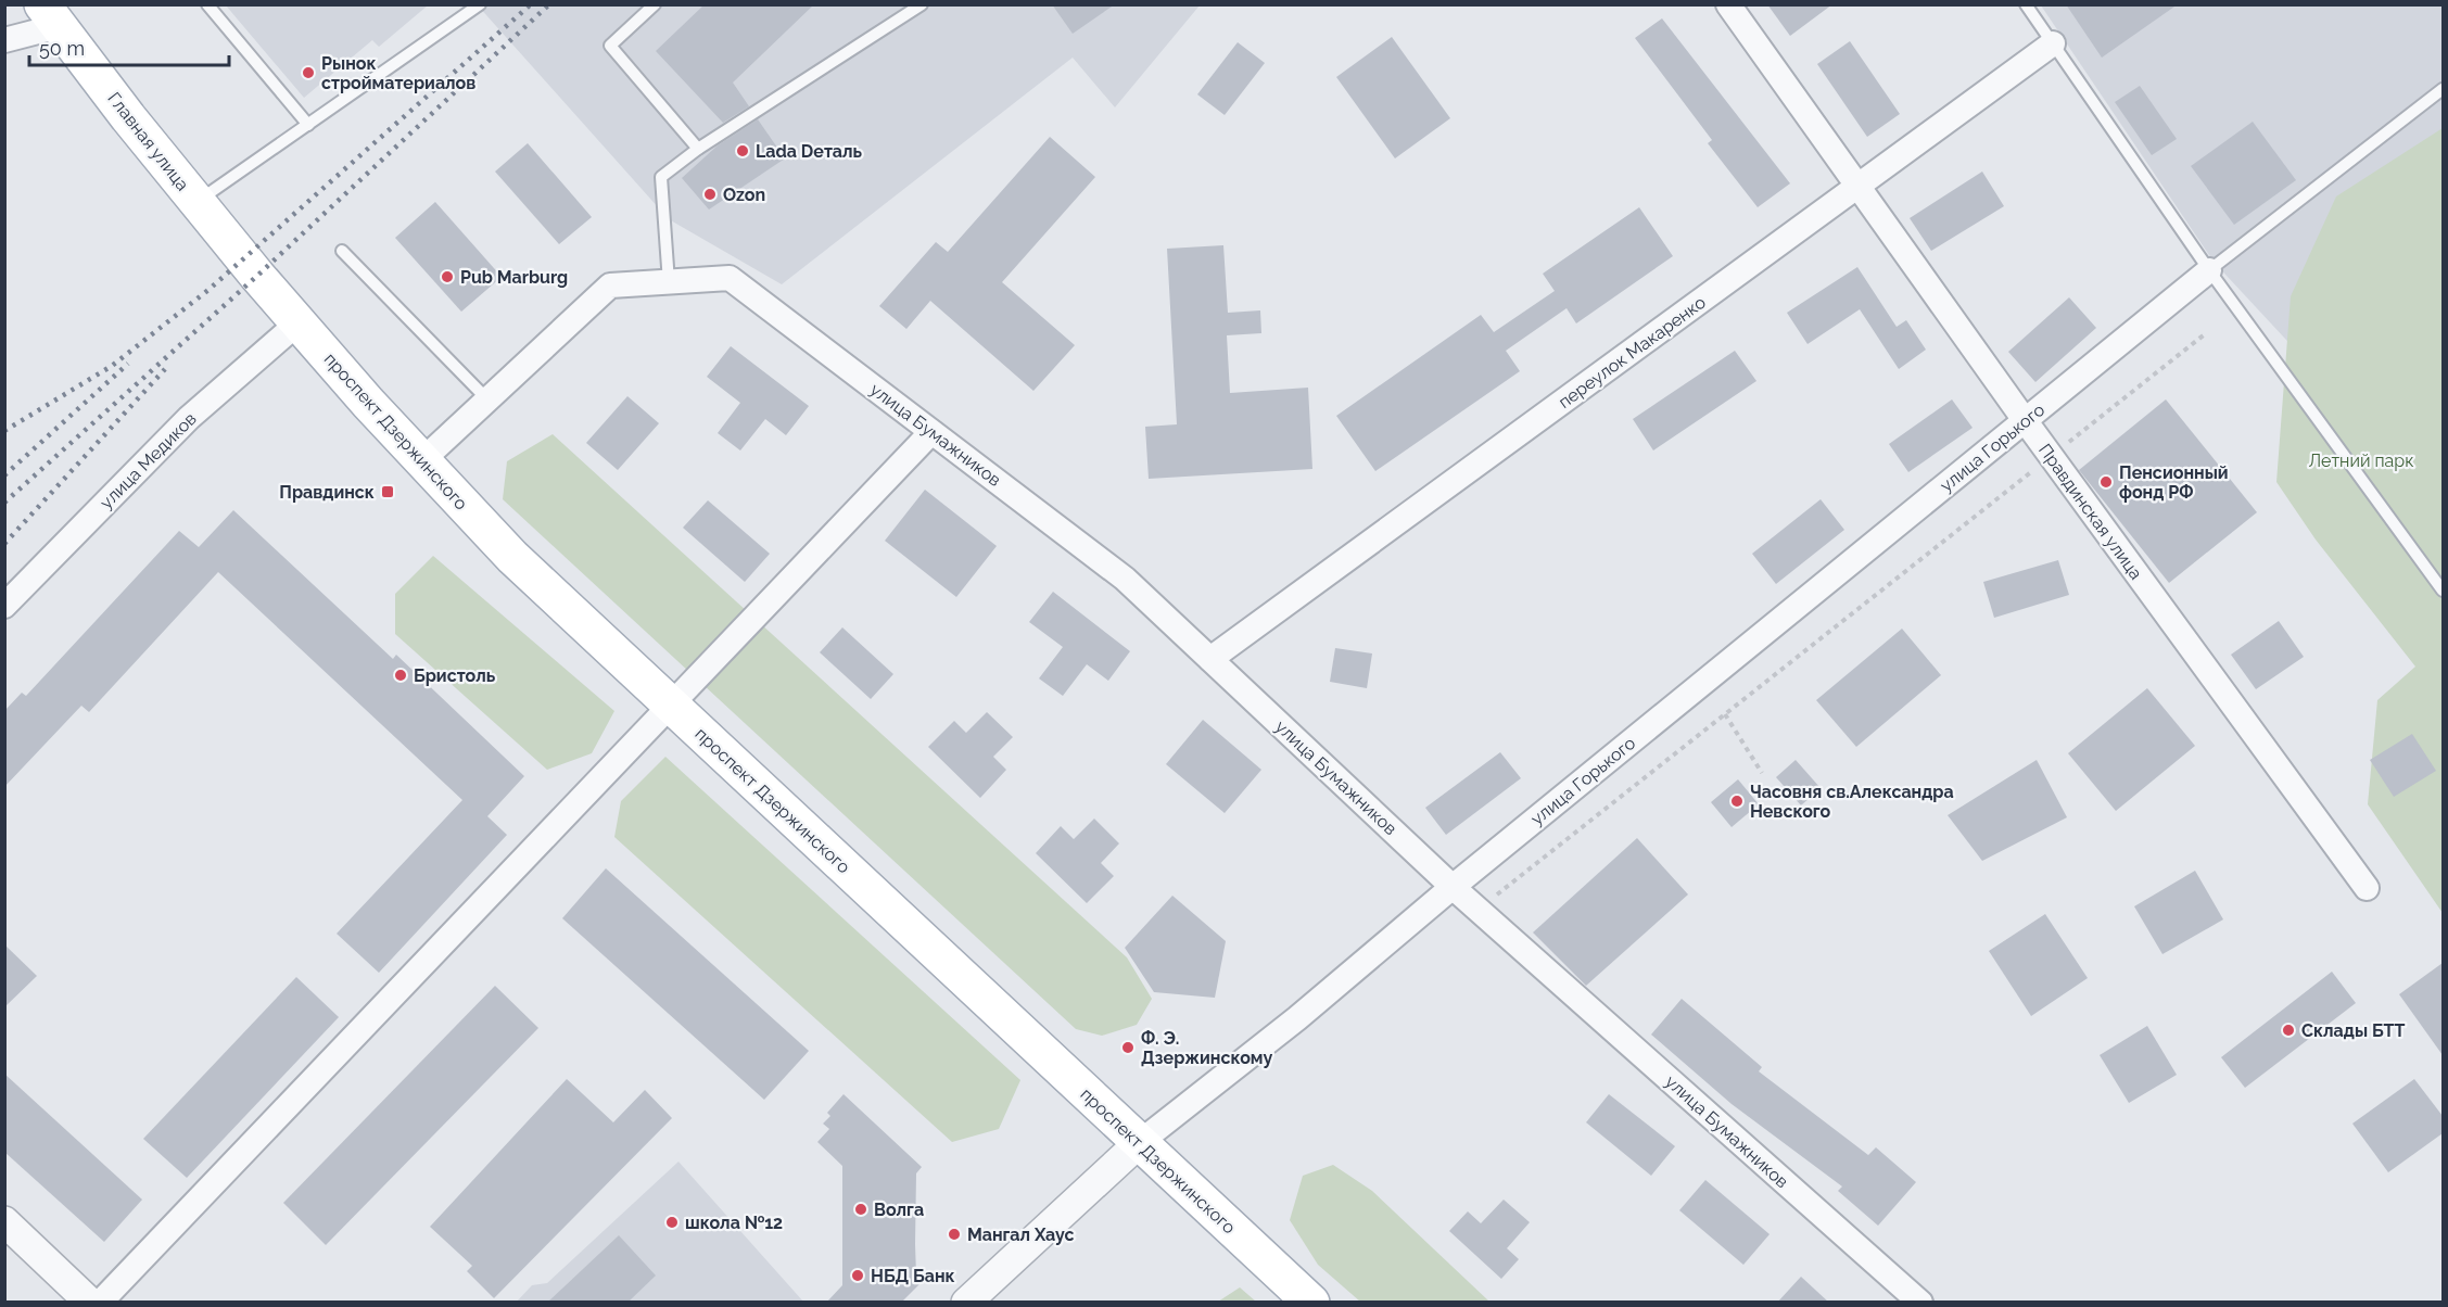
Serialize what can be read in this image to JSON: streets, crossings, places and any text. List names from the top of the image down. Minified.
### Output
{"streets":{"main road":["Главная улица","проспект Дзержинского"],"street":["переулок Макаренко","улица Бумажников","улица Горького","улица Медиков","Правдинская улица"]},"crossings":[["Главная улица","проспект Дзержинского"],["переулок Макаренко","улица Бумажников"],["переулок Макаренко","Правдинская улица"],["проспект Дзержинского","улица Горького"],["проспект Дзержинского","улица Медиков"],["улица Бумажников","улица Горького"],["улица Горького","Правдинская улица"]],"parks":["Летний парк"],"places":{"other":["Рынок стройматериалов","Lada Dеталь","Ozon","Pub Marburg","Пенсионный фонд РФ","Бристоль","Часовня св.Александра Невского","Склады БТТ","Ф. Э. Дзержинскому","Волга","школа №12","Мангал Хаус","НБД Банк"],"transit":["Правдинск"]},"scale_bar":"50 m"}
